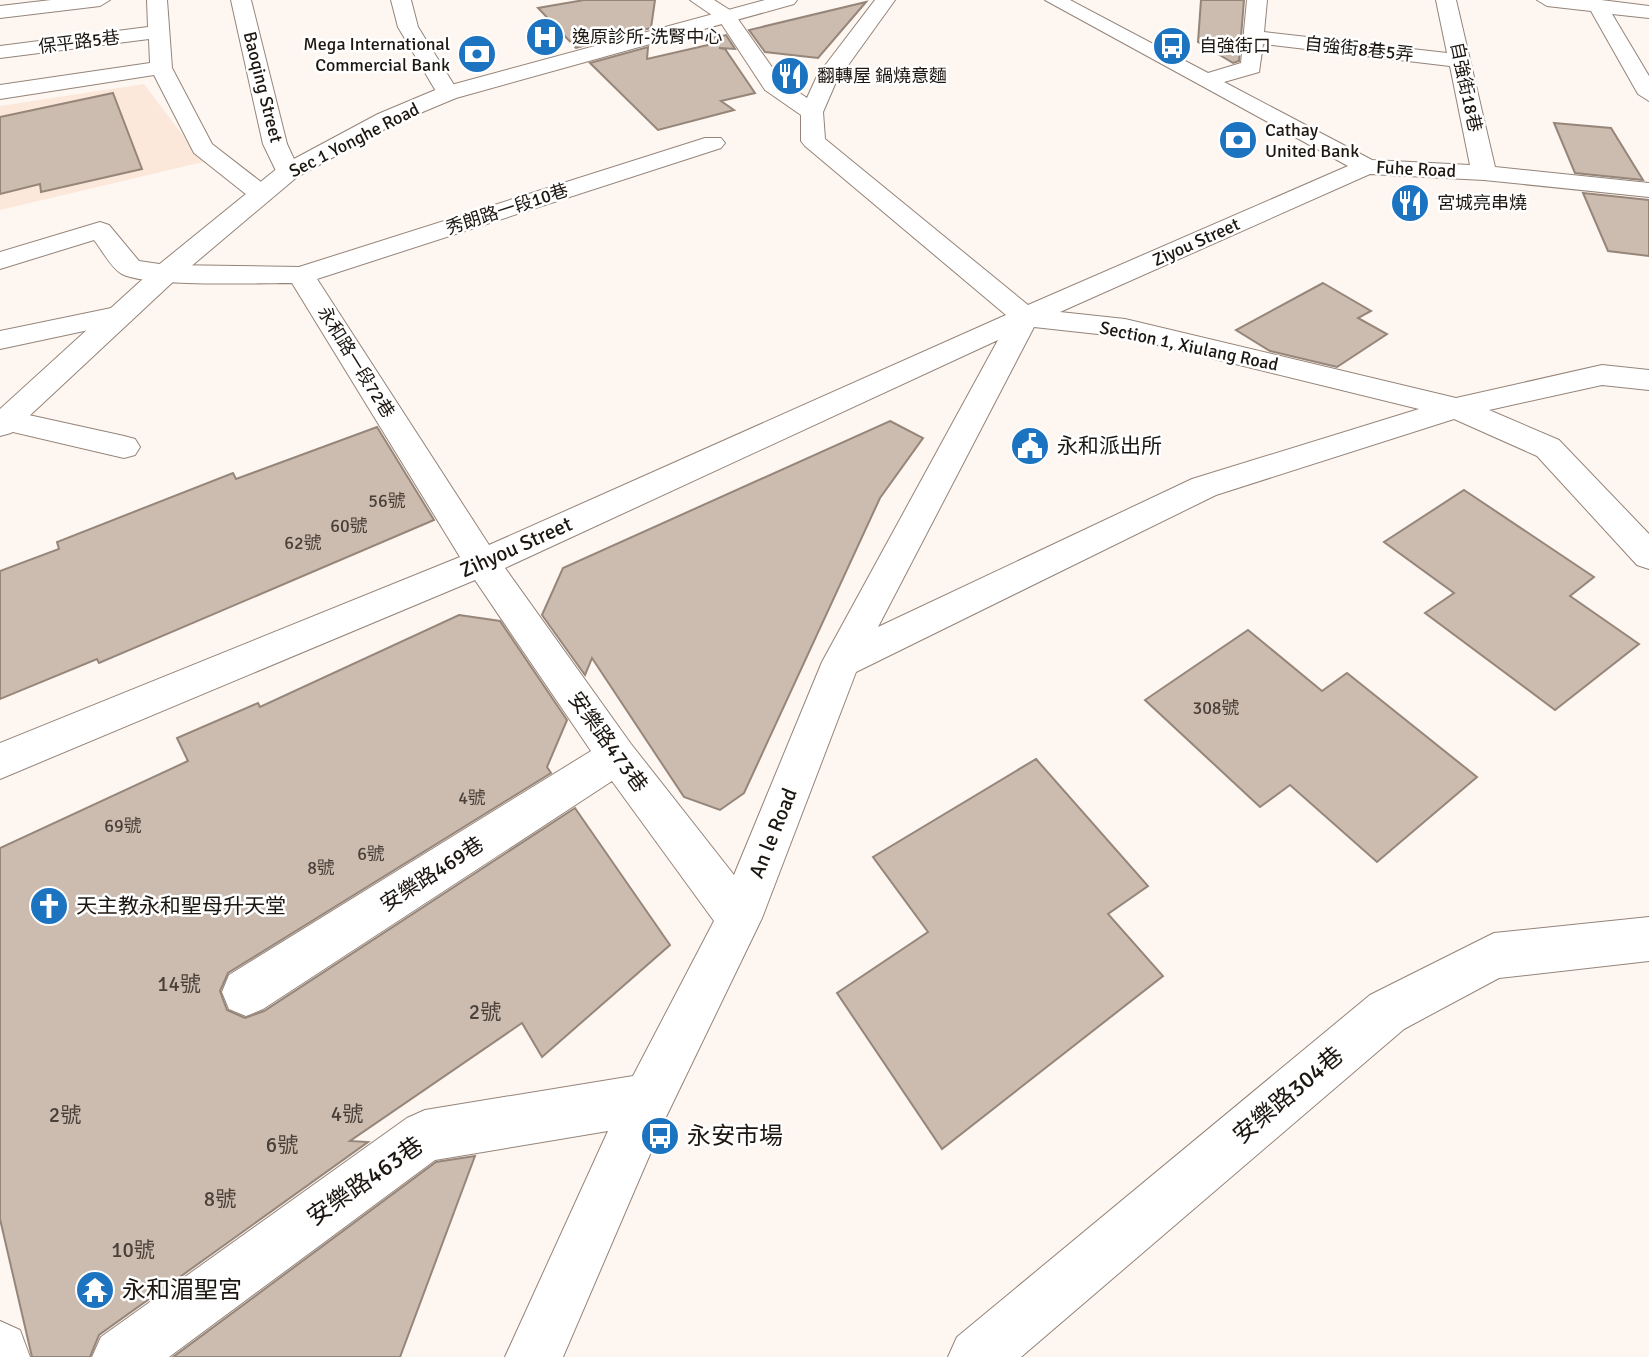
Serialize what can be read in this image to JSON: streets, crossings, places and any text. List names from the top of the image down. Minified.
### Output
{"streets":{"street":["保平路5巷","自強街8巷5弄","Baoqing Street","自強街18巷","Sec 1 Yonghe Road","Fuhe Road","秀朗路一段10巷","Ziyou Street","Section 1, Xiulang Road","永和路一段72巷","Zihyou Street","安樂路473巷","An le Road","安樂路469巷","安樂路304巷","安樂路463巷"]},"crossings":[["自強街8巷5弄","自強街18巷"],["Baoqing Street","Sec 1 Yonghe Road"],["自強街18巷","Fuhe Road"],["Fuhe Road","Ziyou Street"],["秀朗路一段10巷","永和路一段72巷"],["Ziyou Street","Section 1, Xiulang Road"],["Ziyou Street","Zihyou Street"],["Ziyou Street","An le Road"],["Section 1, Xiulang Road","Zihyou Street"],["Section 1, Xiulang Road","An le Road"],["永和路一段72巷","Zihyou Street"],["永和路一段72巷","安樂路473巷"],["Zihyou Street","安樂路473巷"],["Zihyou Street","An le Road"],["安樂路473巷","An le Road"],["安樂路473巷","安樂路469巷"],["An le Road","安樂路463巷"]],"places":{"hospital":["逸原診所-洗腎中心"],"bus stop":["自強街口","永安市場"],"bank":["Mega International Commercial Bank","Cathay United Bank"],"restaurant":["翻轉屋 鍋燒意麵","宮城亮串燒"],"public building":["永和派出所"],"church":["天主教永和聖母升天堂"],"temple":["永和湄聖宮"]},"house_numbers":["56號","60號","62號","308號","4號","69號","6號","8號","14號","2號","4號","2號","6號","8號","10號"]}
